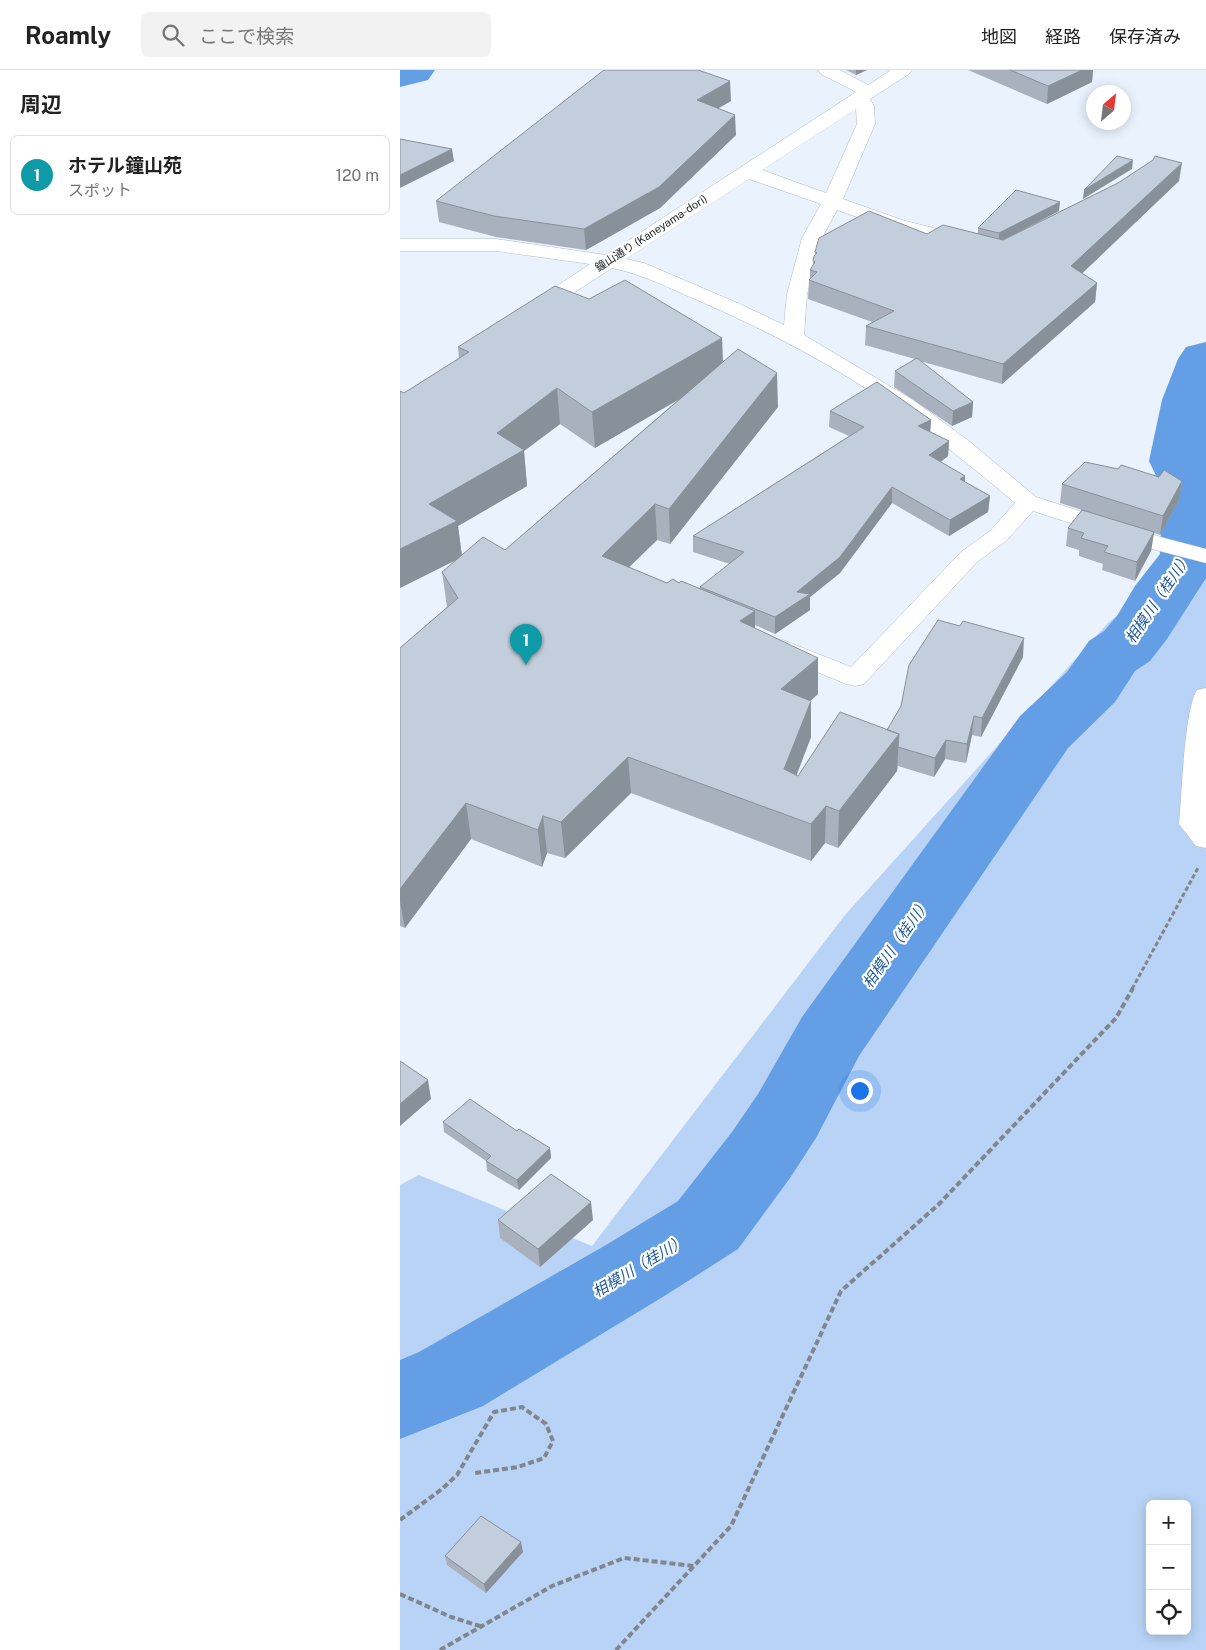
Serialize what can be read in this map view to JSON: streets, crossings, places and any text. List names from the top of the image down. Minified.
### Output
{"streets":{"street":["鐘山通り (Kaneyama-dori)"]},"water":["相模川（桂川）"],"north":"top right","page":{"header":"Roamly","search":"ここで検索","nav":["地図","経路","保存済み"],"heading":"周辺","list":[{"mark":"1","name":"ホテル鐘山苑","note":"スポット","value":"120 m"}],"pins":"1","map_buttons":["+","−"]}}
